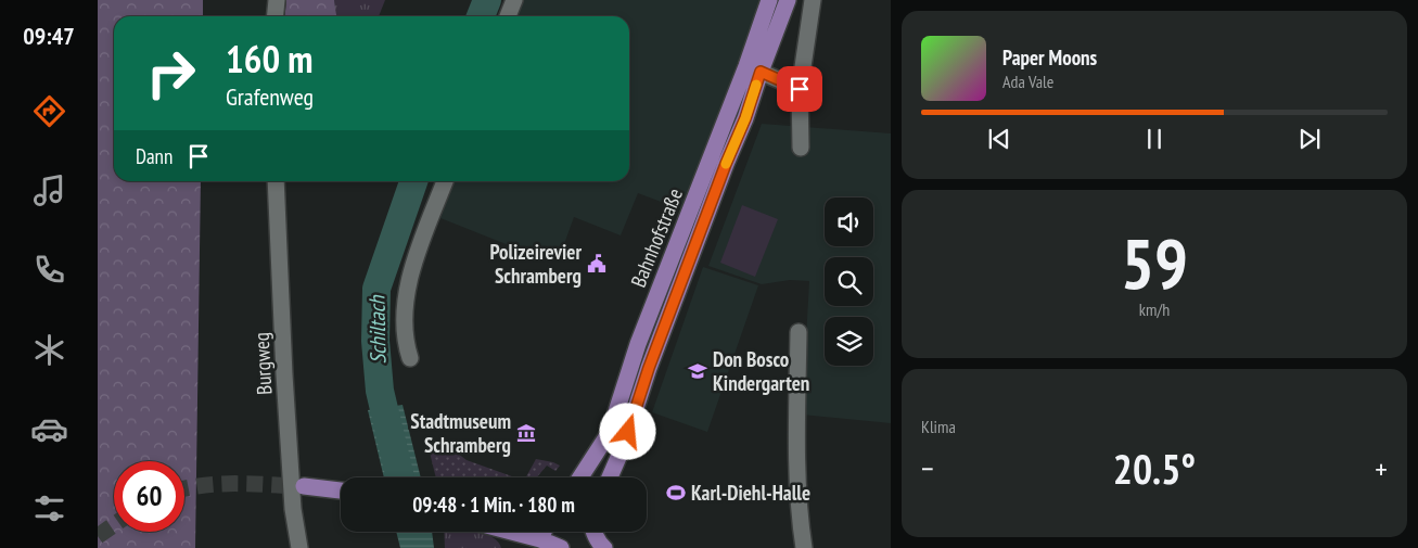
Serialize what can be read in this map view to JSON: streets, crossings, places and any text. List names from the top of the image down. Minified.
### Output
{"streets":{"main road":["Bahnhofstraße"],"street":["Burgweg"]},"water":["Schiltach"],"places":{"public building":["Polizeirevier Schramberg"],"school or university":["Don Bosco Kindergarten"],"museum":["Stadtmuseum Schramberg"],"sports":["Karl-Diehl-Halle"]},"page":{"tabs":"09:47","turn":["160 m","Grafenweg"],"song":["Paper Moons","Ada Vale"],"then":"Dann","tile":[["59","km/h"],"Klima"],"heat":["−","20.5°","+"],"limit":"60","trip":"09:48 · 1 Min. · 180 m"}}
